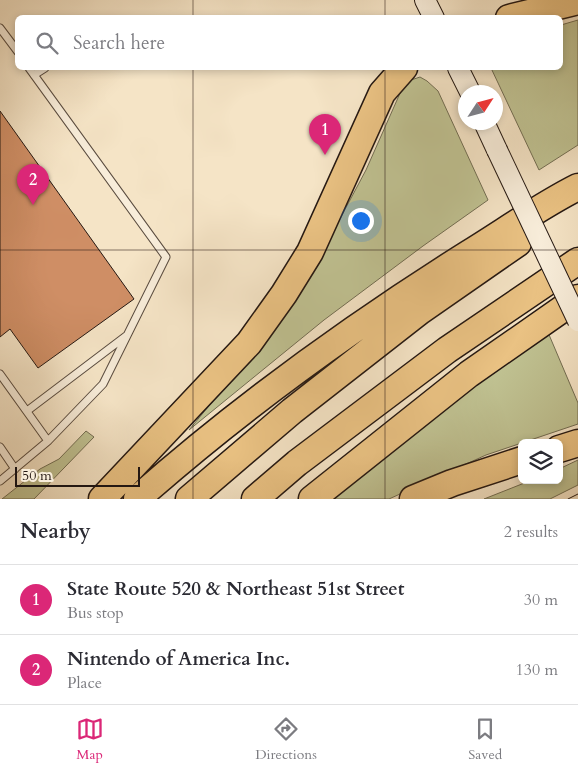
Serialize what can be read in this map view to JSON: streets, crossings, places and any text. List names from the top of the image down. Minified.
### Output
{"scale_bar":"50 m","north":"top right","page":{"search":"Search here","pins":["1","2"],"scale":"50 m","heading":["Nearby","2 results"],"list":[{"mark":"1","name":"State Route 520 & Northeast 51st Street","note":"Bus stop","value":"30 m"},{"mark":"2","name":"Nintendo of America Inc.","note":"Place","value":"130 m"}],"nav":["Map","Directions","Saved"]}}
